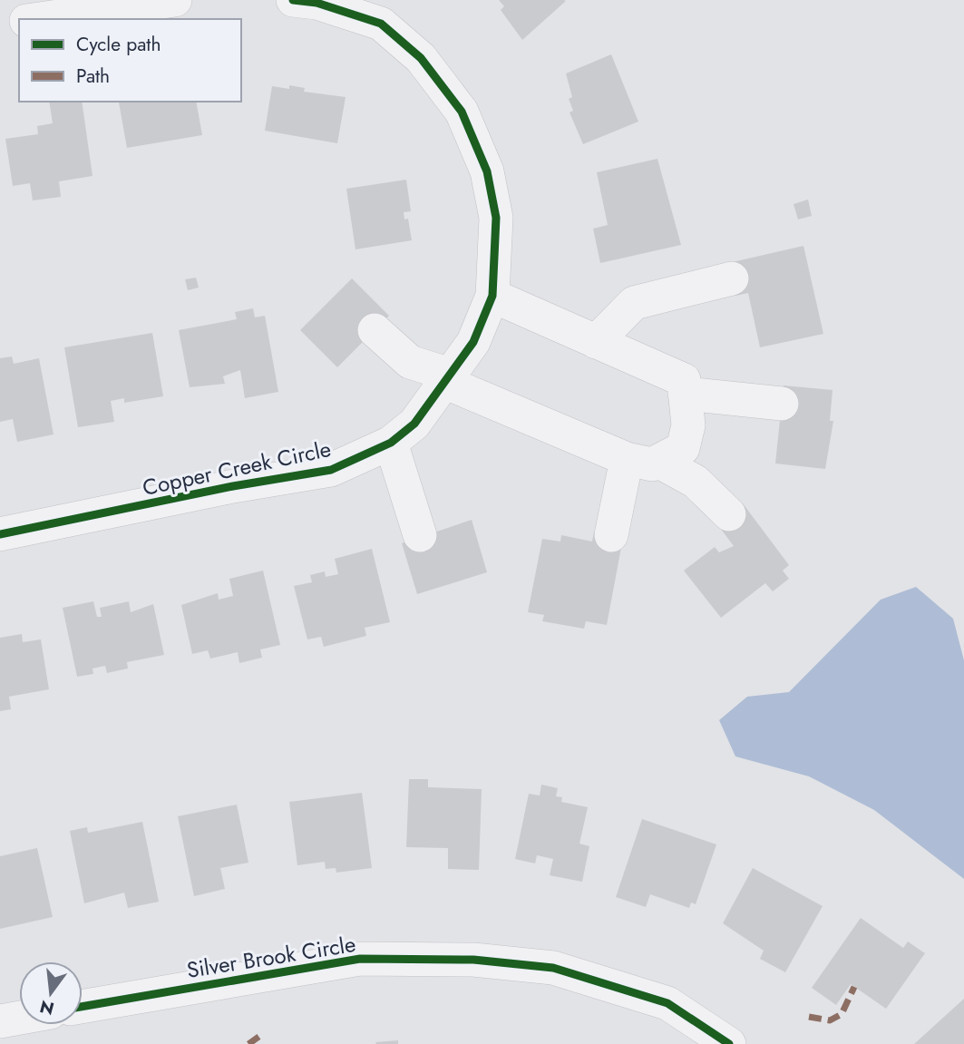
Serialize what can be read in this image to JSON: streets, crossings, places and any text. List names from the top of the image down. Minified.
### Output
{"streets":{"street":["Copper Creek Circle","Silver Brook Circle"]},"legend":["Cycle path","Path"],"north":"bottom"}
